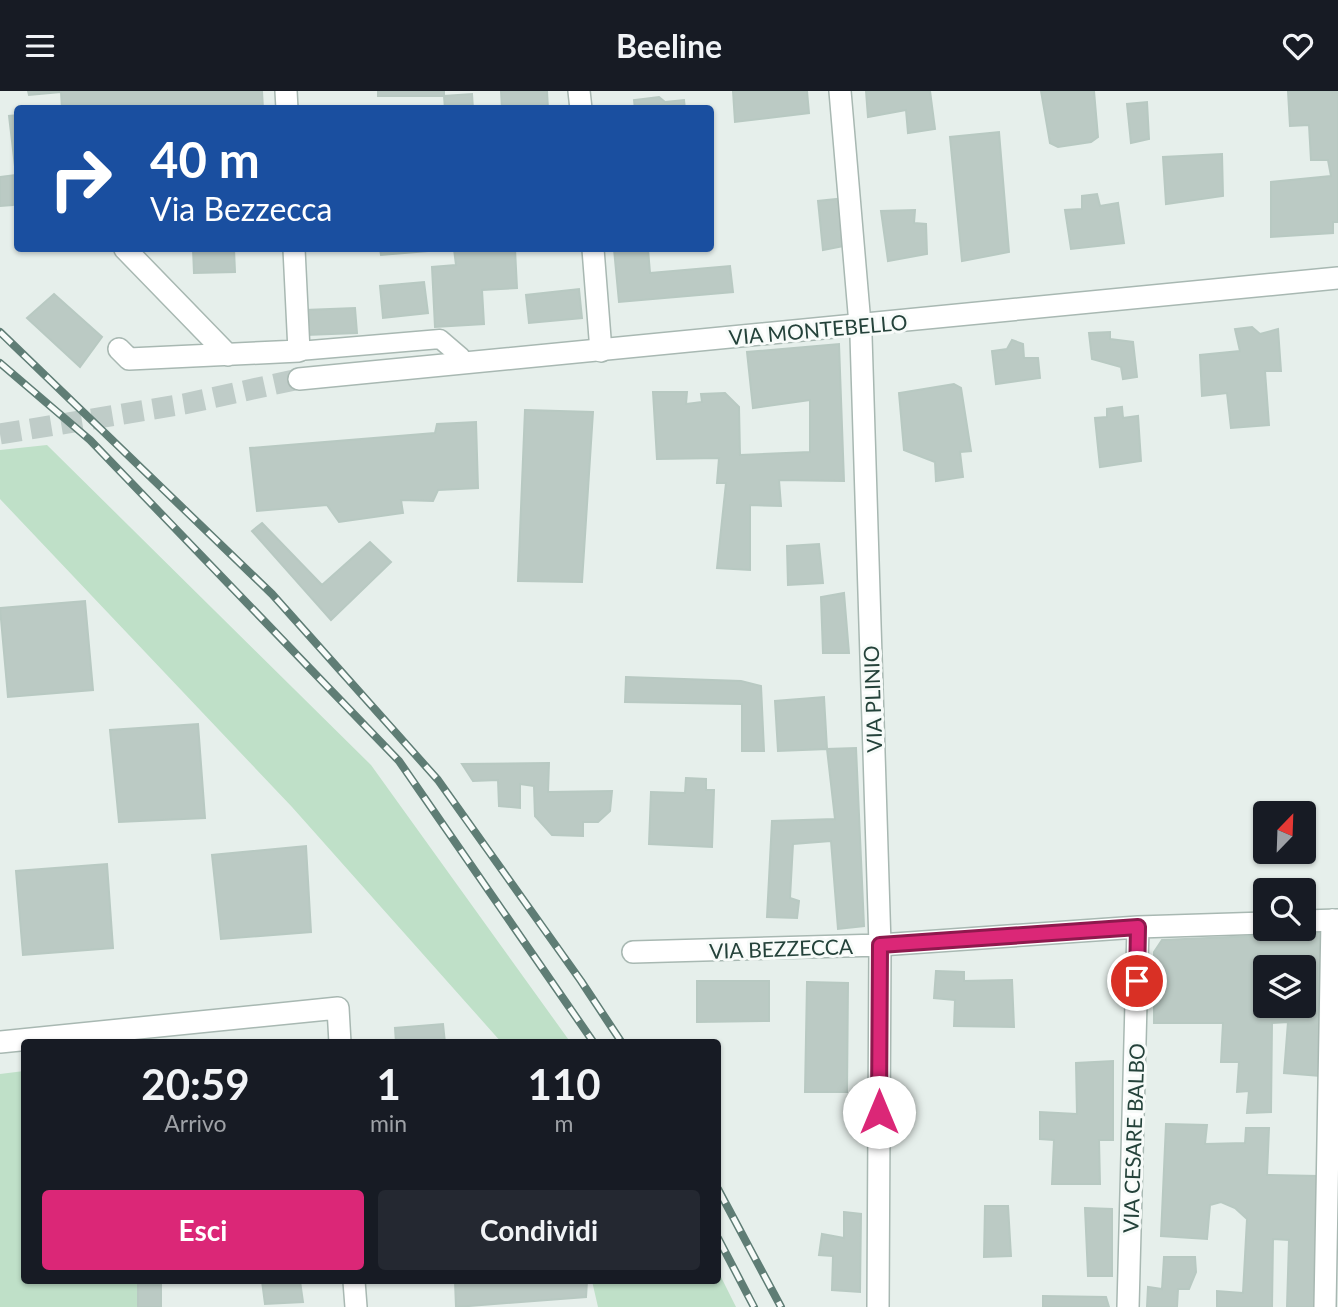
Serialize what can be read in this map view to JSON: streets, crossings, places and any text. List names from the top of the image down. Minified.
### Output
{"streets":{"street":["VIA MONTEBELLO","VIA PLINIO","VIA BEZZECCA","VIA CESARE BALBO"]},"crossings":[["VIA MONTEBELLO","VIA PLINIO"],["VIA PLINIO","VIA BEZZECCA"],["VIA BEZZECCA","VIA CESARE BALBO"]],"north":"top right","page":{"header":"Beeline","turn":["40 m","Via Bezzecca"],"eta":["20:59","Arrivo","1","min","110","m"],"buttons":["Esci","Condividi"]}}
